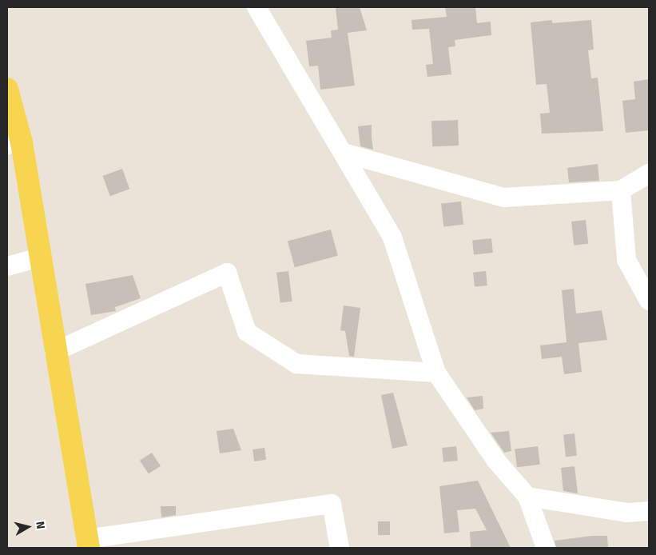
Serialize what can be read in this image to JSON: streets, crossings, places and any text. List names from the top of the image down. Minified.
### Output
{"north":"right"}
